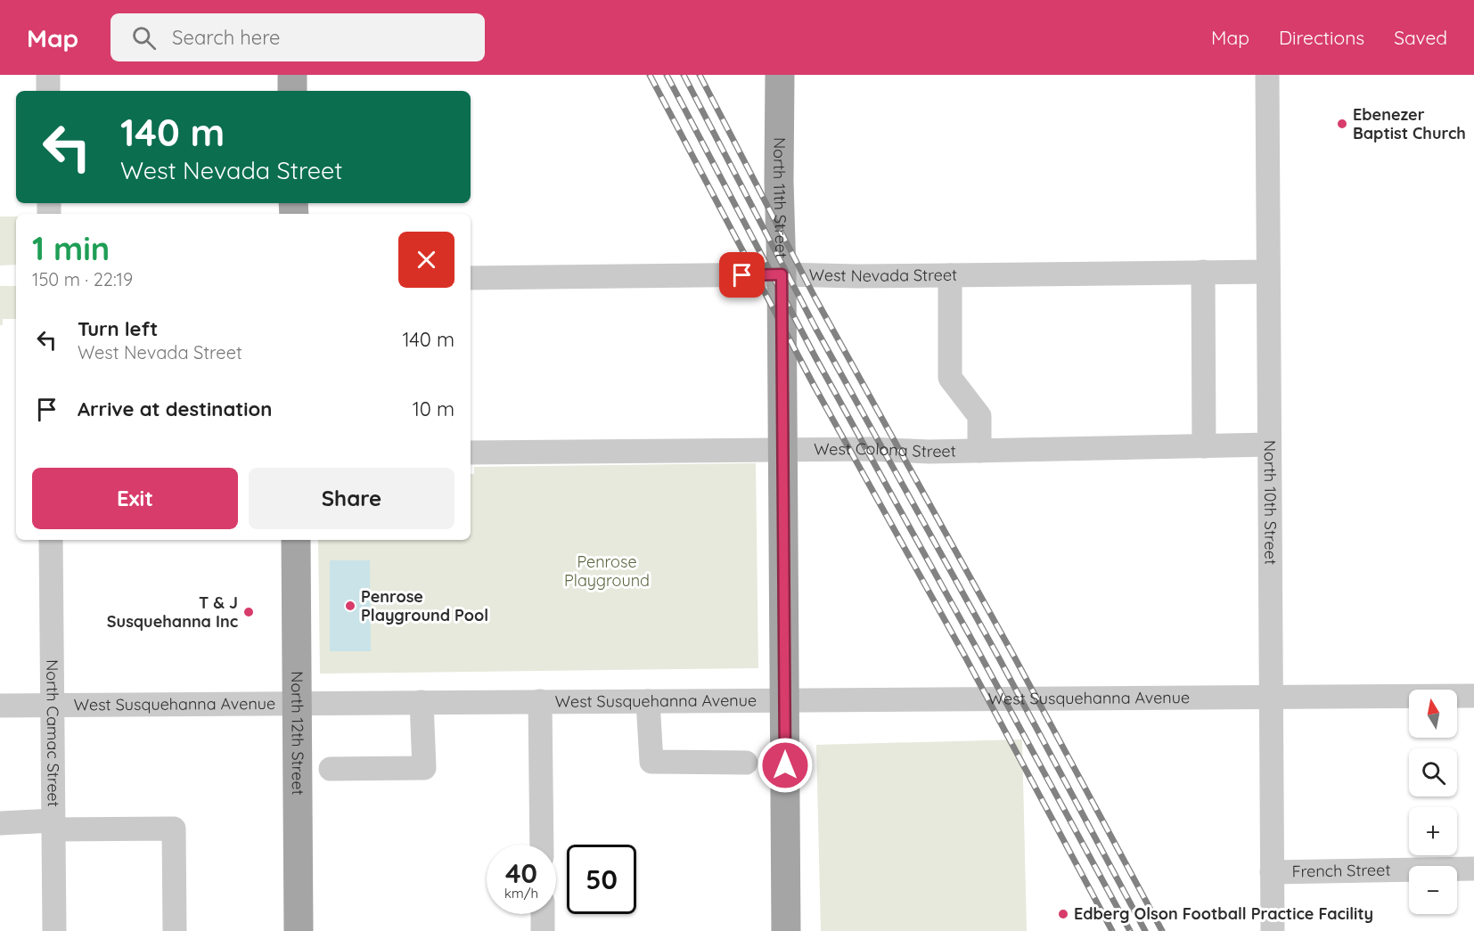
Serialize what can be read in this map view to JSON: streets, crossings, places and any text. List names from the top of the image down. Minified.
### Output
{"streets":{"main road":["North 11th Street","North 12th Street"],"street":["West Nevada Street","West Colona Street","North 10th Street","West Susquehanna Avenue","North Camac Street","French Street"]},"crossings":[["North 11th Street","West Nevada Street"],["North 11th Street","West Colona Street"],["North 11th Street","West Susquehanna Avenue"],["West Nevada Street","North 10th Street"],["West Colona Street","North 10th Street"],["North 10th Street","West Susquehanna Avenue"],["North 10th Street","French Street"],["West Susquehanna Avenue","North Camac Street"],["West Susquehanna Avenue","North 12th Street"]],"parks":["Penrose Playground"],"places":["Ebenezer Baptist Church","Penrose Playground Pool","T & J Susquehanna Inc","Edberg Olson Football Practice Facility"],"north":"top","page":{"header":"Map","search":"Search here","nav":["Map","Directions","Saved"],"turn":["140 m","West Nevada Street"],"heading":["1 min","150 m · 22:19"],"list":[{"name":"Turn left","note":"West Nevada Street","value":"140 m"},{"name":"Arrive at destination","value":"10 m"}],"buttons":["Exit","Share"],"map_buttons":["+","−"],"speed":"40 km/h","limit":"50"}}
